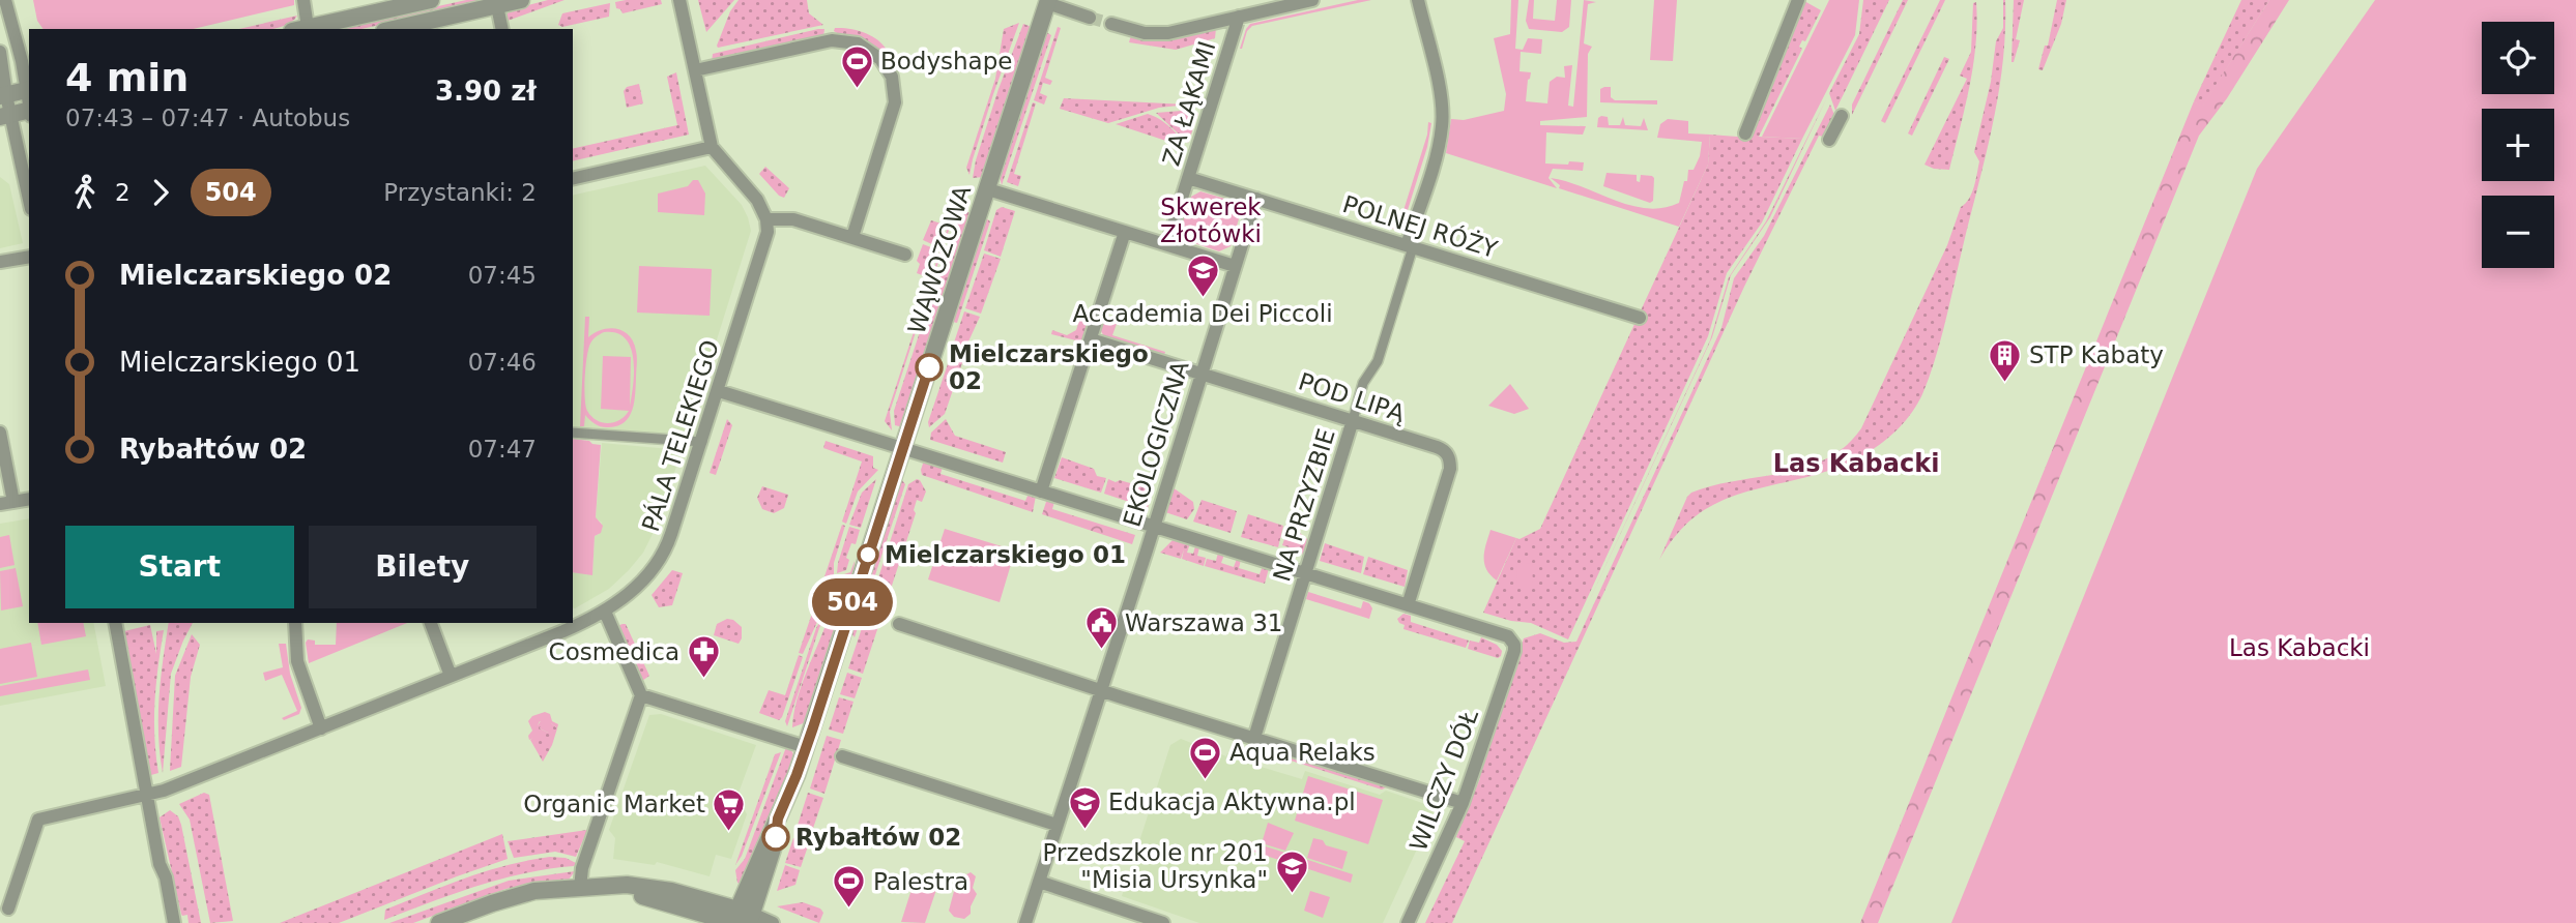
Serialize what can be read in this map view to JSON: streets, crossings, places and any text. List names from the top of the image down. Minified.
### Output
{"streets":{"street":["ZA ŁĄKAMI","POLNEJ RÓŻY","WĄWOZOWA","POD LIPĄ","PÁLA TELEKIEGO","EKOLOGICZNA","NA PRZYZBIE","WILCZY DÓŁ"]},"crossings":[["ZA ŁĄKAMI","POLNEJ RÓŻY"],["POLNEJ RÓŻY","EKOLOGICZNA"],["POLNEJ RÓŻY","NA PRZYZBIE"],["POD LIPĄ","EKOLOGICZNA"],["POD LIPĄ","NA PRZYZBIE"],["POD LIPĄ","WILCZY DÓŁ"]],"districts":["Las Kabacki"],"parks":["Skwerek Złotówki","Las Kabacki"],"places":{"sports":["Bodyshape","Aqua Relaks","Palestra"],"school or university":["Accademia Dei Piccoli","Edukacja Aktywna.pl","Przedszkole nr 201 \"Misia Ursynka\""],"other":["Mielczarskiego 02","Mielczarskiego 01","Rybałtów 02"],"building":["STP Kabaty"],"public building":["Warszawa 31"],"pharmacy":["Cosmedica"],"supermarket":["Organic Market"]},"lines":["bus line 504"],"page":{"on_map":"504","map_buttons":["+","−"],"heading":["4 min","07:43 – 07:47 · Autobus","3.90 zł"],"legs":["2","504","Przystanki: 2"],"list":[{"name":"Mielczarskiego 02","value":"07:45"},{"name":"Mielczarskiego 01","value":"07:46"},{"name":"Rybałtów 02","value":"07:47"}],"buttons":["Start","Bilety"]}}
